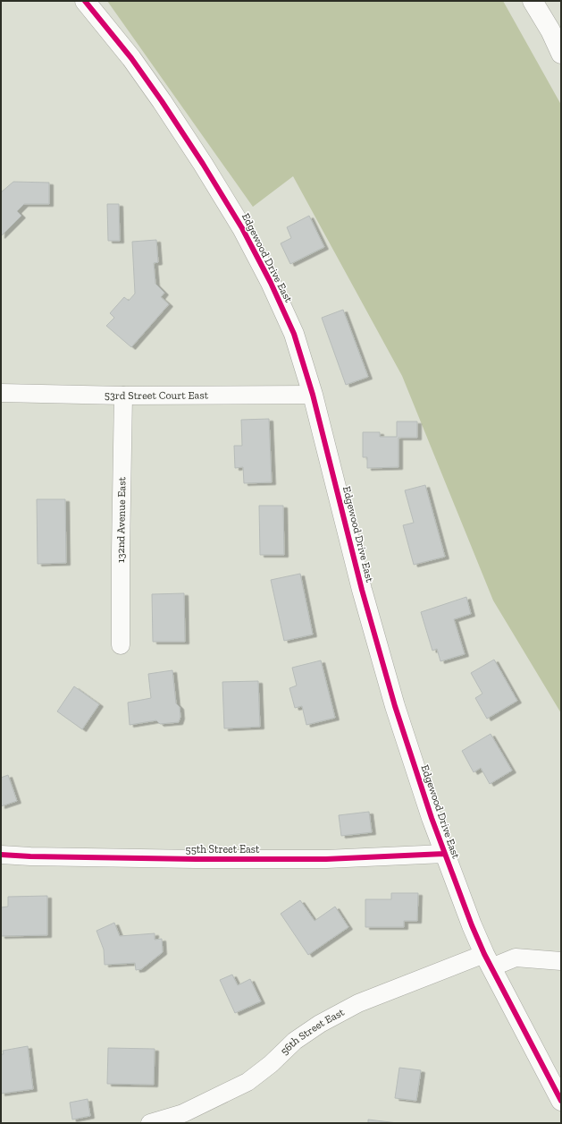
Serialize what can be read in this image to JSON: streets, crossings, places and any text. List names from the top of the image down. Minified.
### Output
{"streets":{"street":["Edgewood Drive East","53rd Street Court East","132nd Avenue East","55th Street East","56th Street East"]},"crossings":[["Edgewood Drive East","53rd Street Court East"],["Edgewood Drive East","55th Street East"],["Edgewood Drive East","56th Street East"],["53rd Street Court East","132nd Avenue East"]]}
